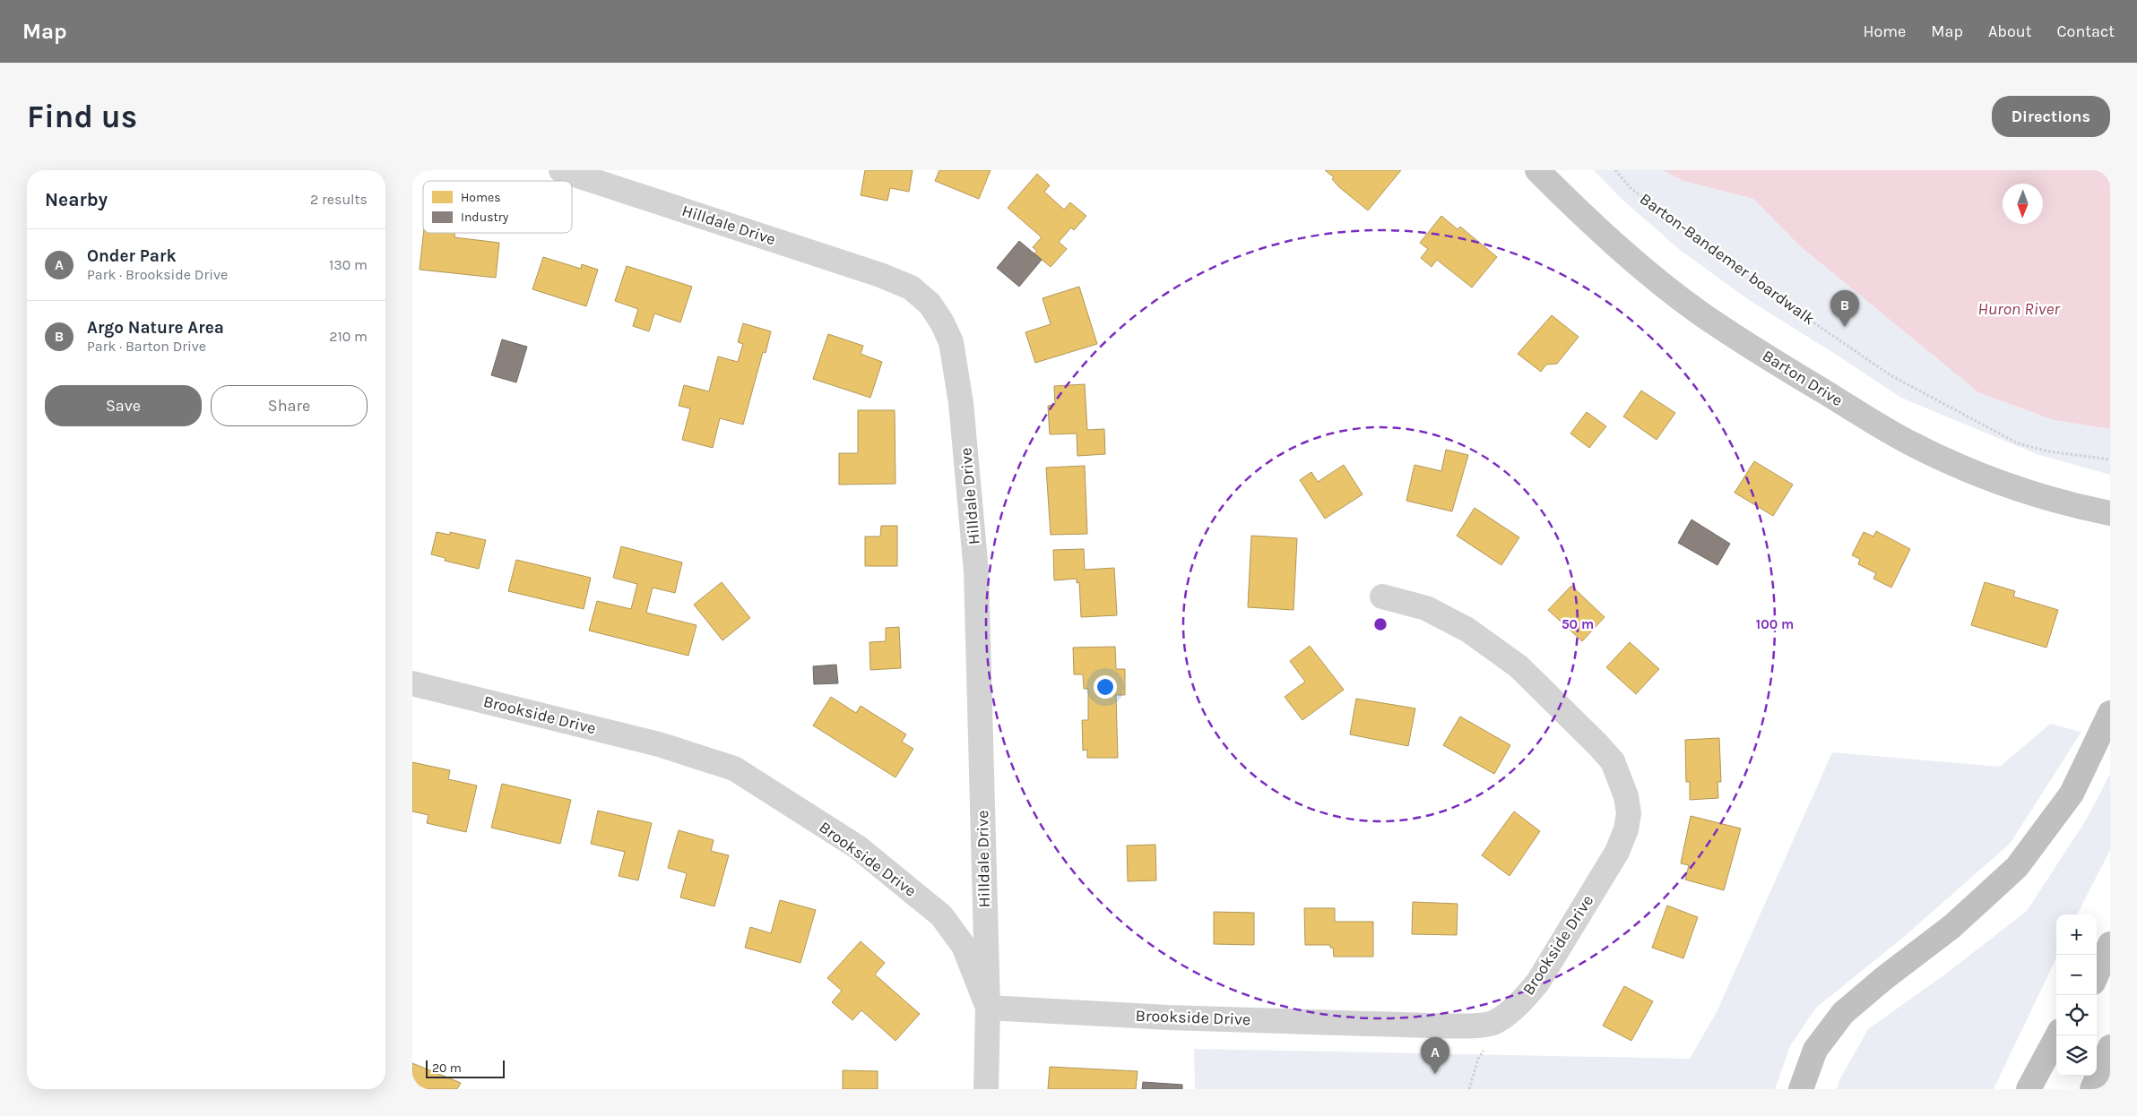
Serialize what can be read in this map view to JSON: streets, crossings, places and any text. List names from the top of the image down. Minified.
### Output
{"streets":{"main road":["Barton Drive"],"street":["Hilldale Drive","Brookside Drive"],"path":["Barton-Bandemer boardwalk"]},"crossings":[["Hilldale Drive","Brookside Drive"]],"water":["Huron River"],"legend":["Homes","Industry"],"scale_bar":"20 m","north":"bottom","page":{"header":"Map","nav":["Home","Map","About","Contact"],"buttons":["Directions",["Save","Share"]],"title":"Find us","heading":["Nearby","2 results"],"list":[{"mark":"A","name":"Onder Park","note":"Park · Brookside Drive","value":"130 m"},{"mark":"B","name":"Argo Nature Area","note":"Park · Barton Drive","value":"210 m"}],"pins":["B","A"],"map_buttons":["+","−"],"scale":"20 m"},"rings":["50 m","100 m"]}
